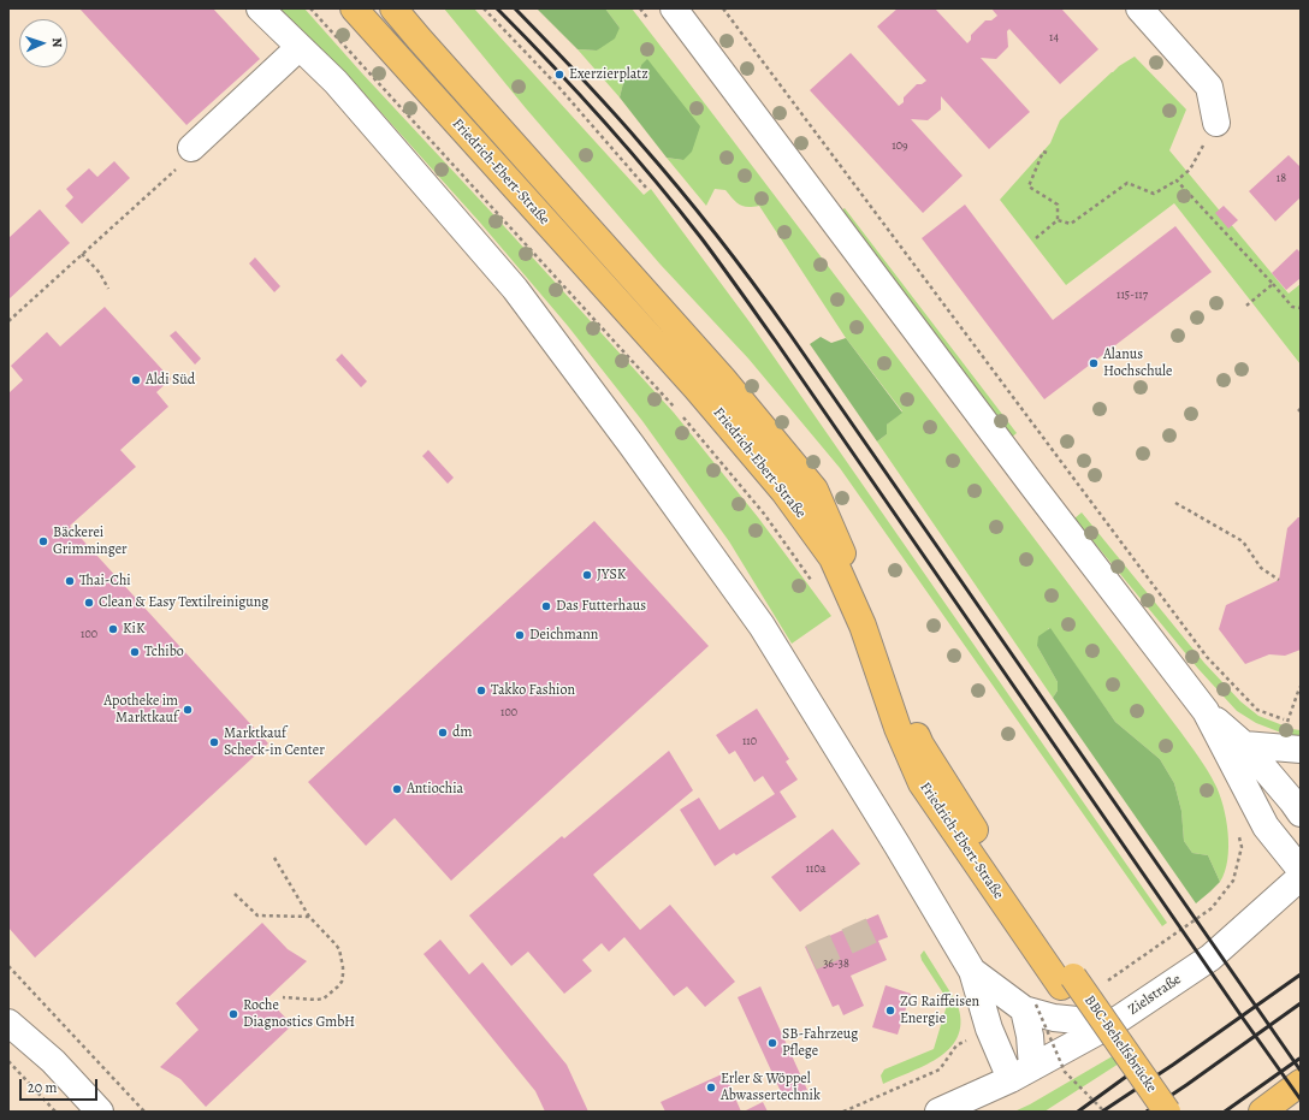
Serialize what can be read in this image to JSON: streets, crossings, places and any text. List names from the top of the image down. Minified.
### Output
{"streets":{"main road":["Friedrich-Ebert-Straße","BBC-Behelfsbrücke"],"street":["Zielstraße"]},"crossings":[["Friedrich-Ebert-Straße","BBC-Behelfsbrücke"]],"places":["Exerzierplatz","Alanus Hochschule","Aldi Süd","Bäckerei Grimminger","JYSK","Thai-Chi","Clean & Easy Textilreinigung","Das Futterhaus","KiK","Deichmann","Tchibo","Takko Fashion","Apotheke im Marktkauf","dm","Marktkauf Scheck-in Center","Antiochia","ZG Raiffeisen Energie","Roche Diagnostics GmbH","SB-Fahrzeug Pflege","Erler & Wöppel Abwassertechnik"],"house_numbers":["14","109","18","115-117","100","100","110","110a","36-38"],"scale_bar":"20 m","north":"right"}
